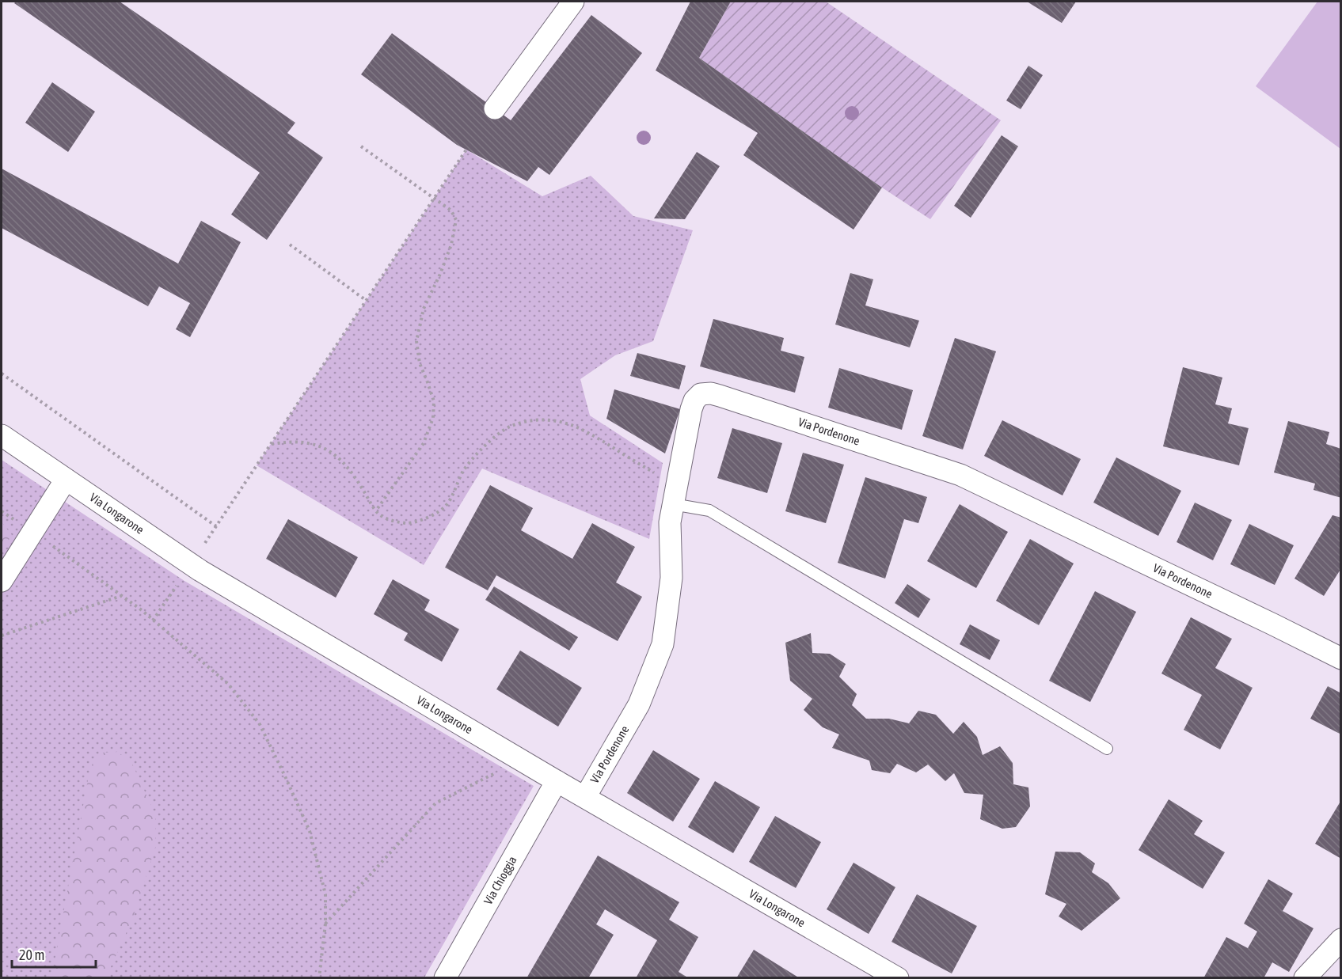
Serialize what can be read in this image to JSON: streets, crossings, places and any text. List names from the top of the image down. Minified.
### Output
{"streets":{"street":["Via Pordenone","Via Longarone","Via Chioggia"]},"crossings":[["Via Pordenone","Via Longarone"],["Via Longarone","Via Chioggia"]],"scale_bar":"20 m"}
